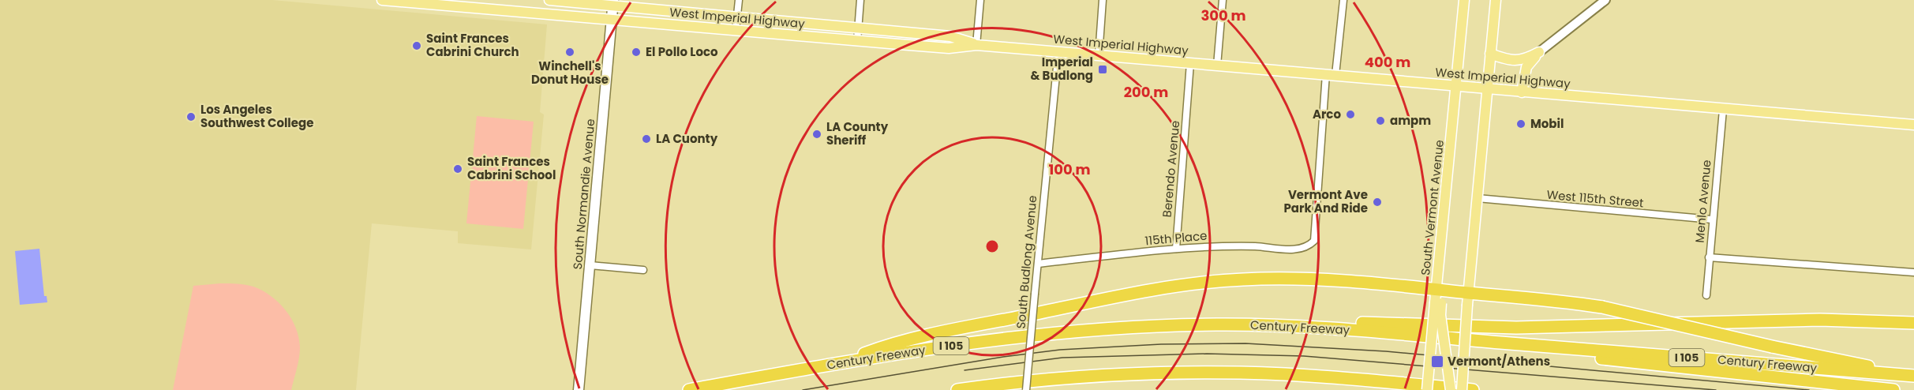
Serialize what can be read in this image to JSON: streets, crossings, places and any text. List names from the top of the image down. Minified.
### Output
{"streets":{"highway":["Century Freeway","I 105"],"main road":["West Imperial Highway","South Normandie Avenue","South Vermont Avenue"],"street":["Berendo Avenue","West 115th Street","Menlo Avenue","115th Place","South Budlong Avenue"]},"crossings":[["West Imperial Highway","Berendo Avenue"],["West Imperial Highway","South Normandie Avenue"],["West Imperial Highway","Menlo Avenue"],["West Imperial Highway","South Vermont Avenue"],["West Imperial Highway","115th Place"],["West Imperial Highway","South Budlong Avenue"],["Berendo Avenue","115th Place"],["West 115th Street","Menlo Avenue"],["115th Place","South Budlong Avenue"]],"places":{"other":["Saint Frances Cabrini Church","Winchell's Donut House","El Pollo Loco","Arco","Los Angeles Southwest College","ampm","Mobil","LA County Sheriff","LA Cuonty","Saint Frances Cabrini School","Vermont Ave Park And Ride"],"transit":["Imperial & Budlong","Vermont/Athens"]},"rings":["300 m","400 m","200 m","100 m"]}
